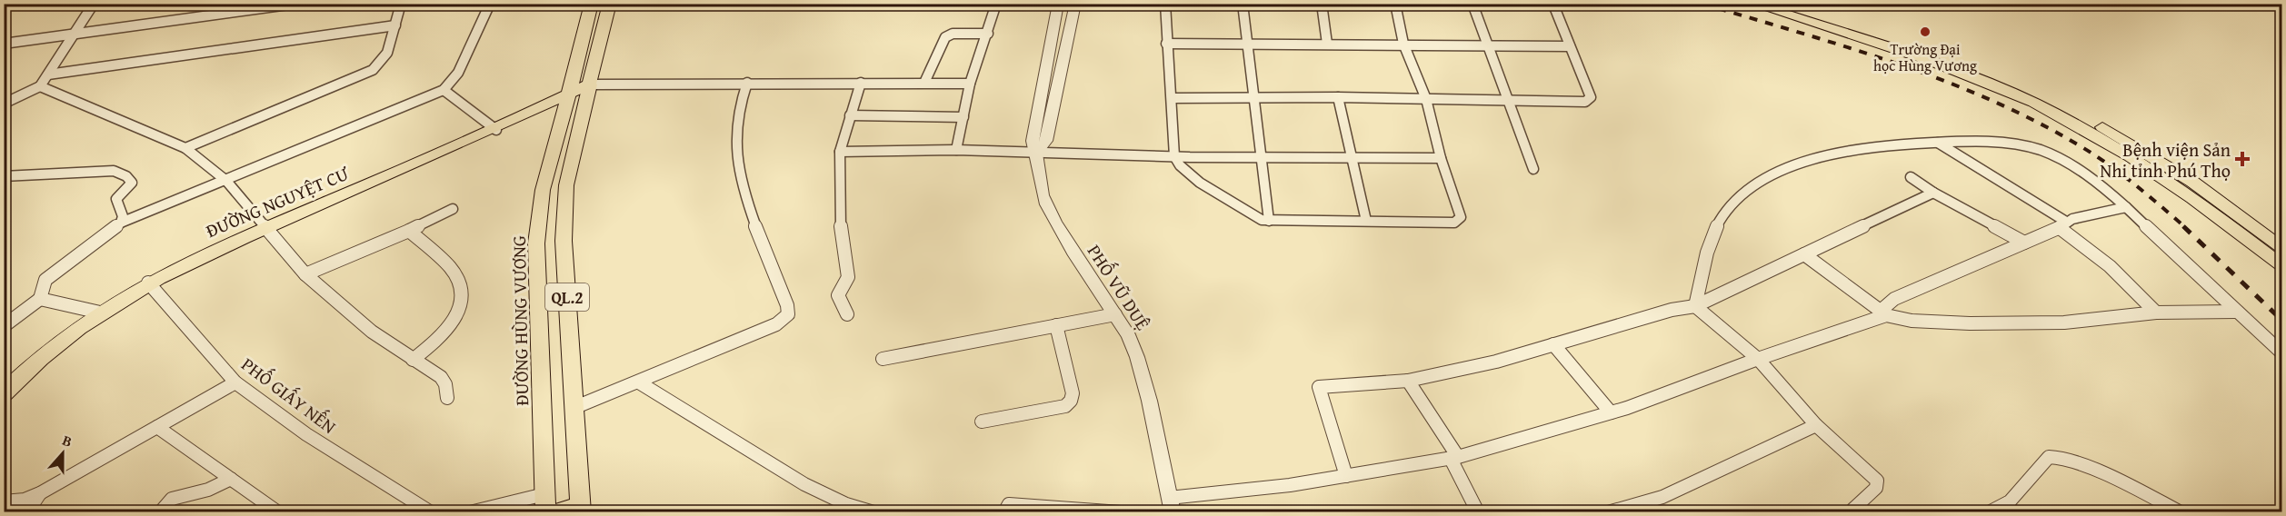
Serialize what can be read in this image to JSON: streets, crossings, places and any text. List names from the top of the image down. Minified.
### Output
{"streets":{"highway":["ĐƯỜNG NGUYỆT CƯ","QL.2","ĐƯỜNG HÙNG VƯƠNG"],"street":["PHỐ VŨ DUỆ","PHỐ GIẤY NẾN"]},"crossings":[["ĐƯỜNG NGUYỆT CƯ","QL.2"],["ĐƯỜNG NGUYỆT CƯ","ĐƯỜNG HÙNG VƯƠNG"],["ĐƯỜNG NGUYỆT CƯ","PHỐ GIẤY NẾN"]],"places":{"other":["Trường Đại học Hùng Vương"],"health":["Bệnh viện Sản Nhi tỉnh Phú Thọ"]},"north":"top"}
